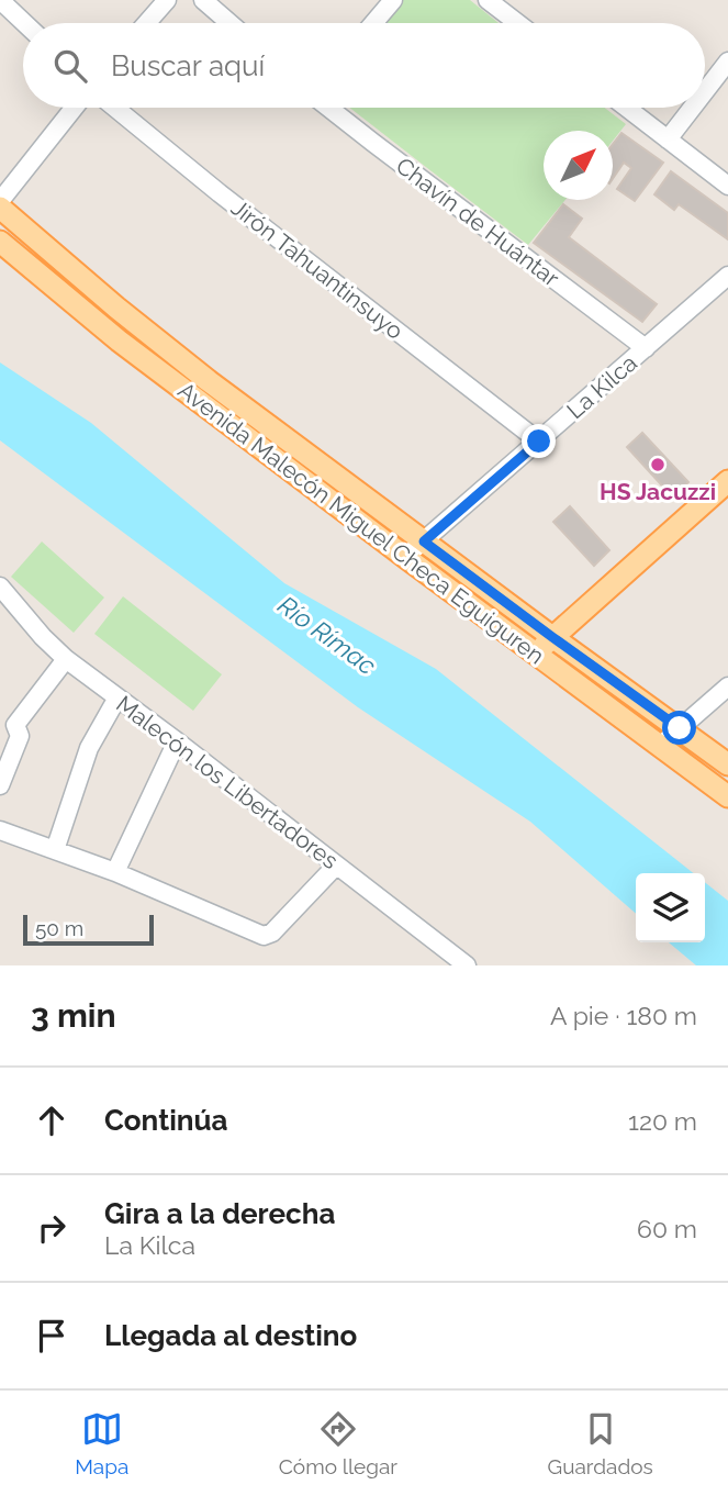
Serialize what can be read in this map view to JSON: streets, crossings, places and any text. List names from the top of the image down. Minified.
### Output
{"streets":{"main road":["Avenida Malecón Miguel Checa Eguiguren"],"street":["Chavín de Huántar","Jirón Tahuantinsuyo","La Kilca","Malecón los Libertadores"]},"crossings":[["Chavín de Huántar","La Kilca"],["Jirón Tahuantinsuyo","La Kilca"],["La Kilca","Avenida Malecón Miguel Checa Eguiguren"]],"water":["Río Rímac"],"places":["HS Jacuzzi"],"scale_bar":"50 m","north":"top right","page":{"search":"Buscar aquí","scale":"50 m","heading":["3 min","A pie · 180 m"],"list":[["Continúa","120 m"],["Gira a la derecha","La Kilca","60 m"],"Llegada al destino"],"nav":["Mapa","Cómo llegar","Guardados"]}}
